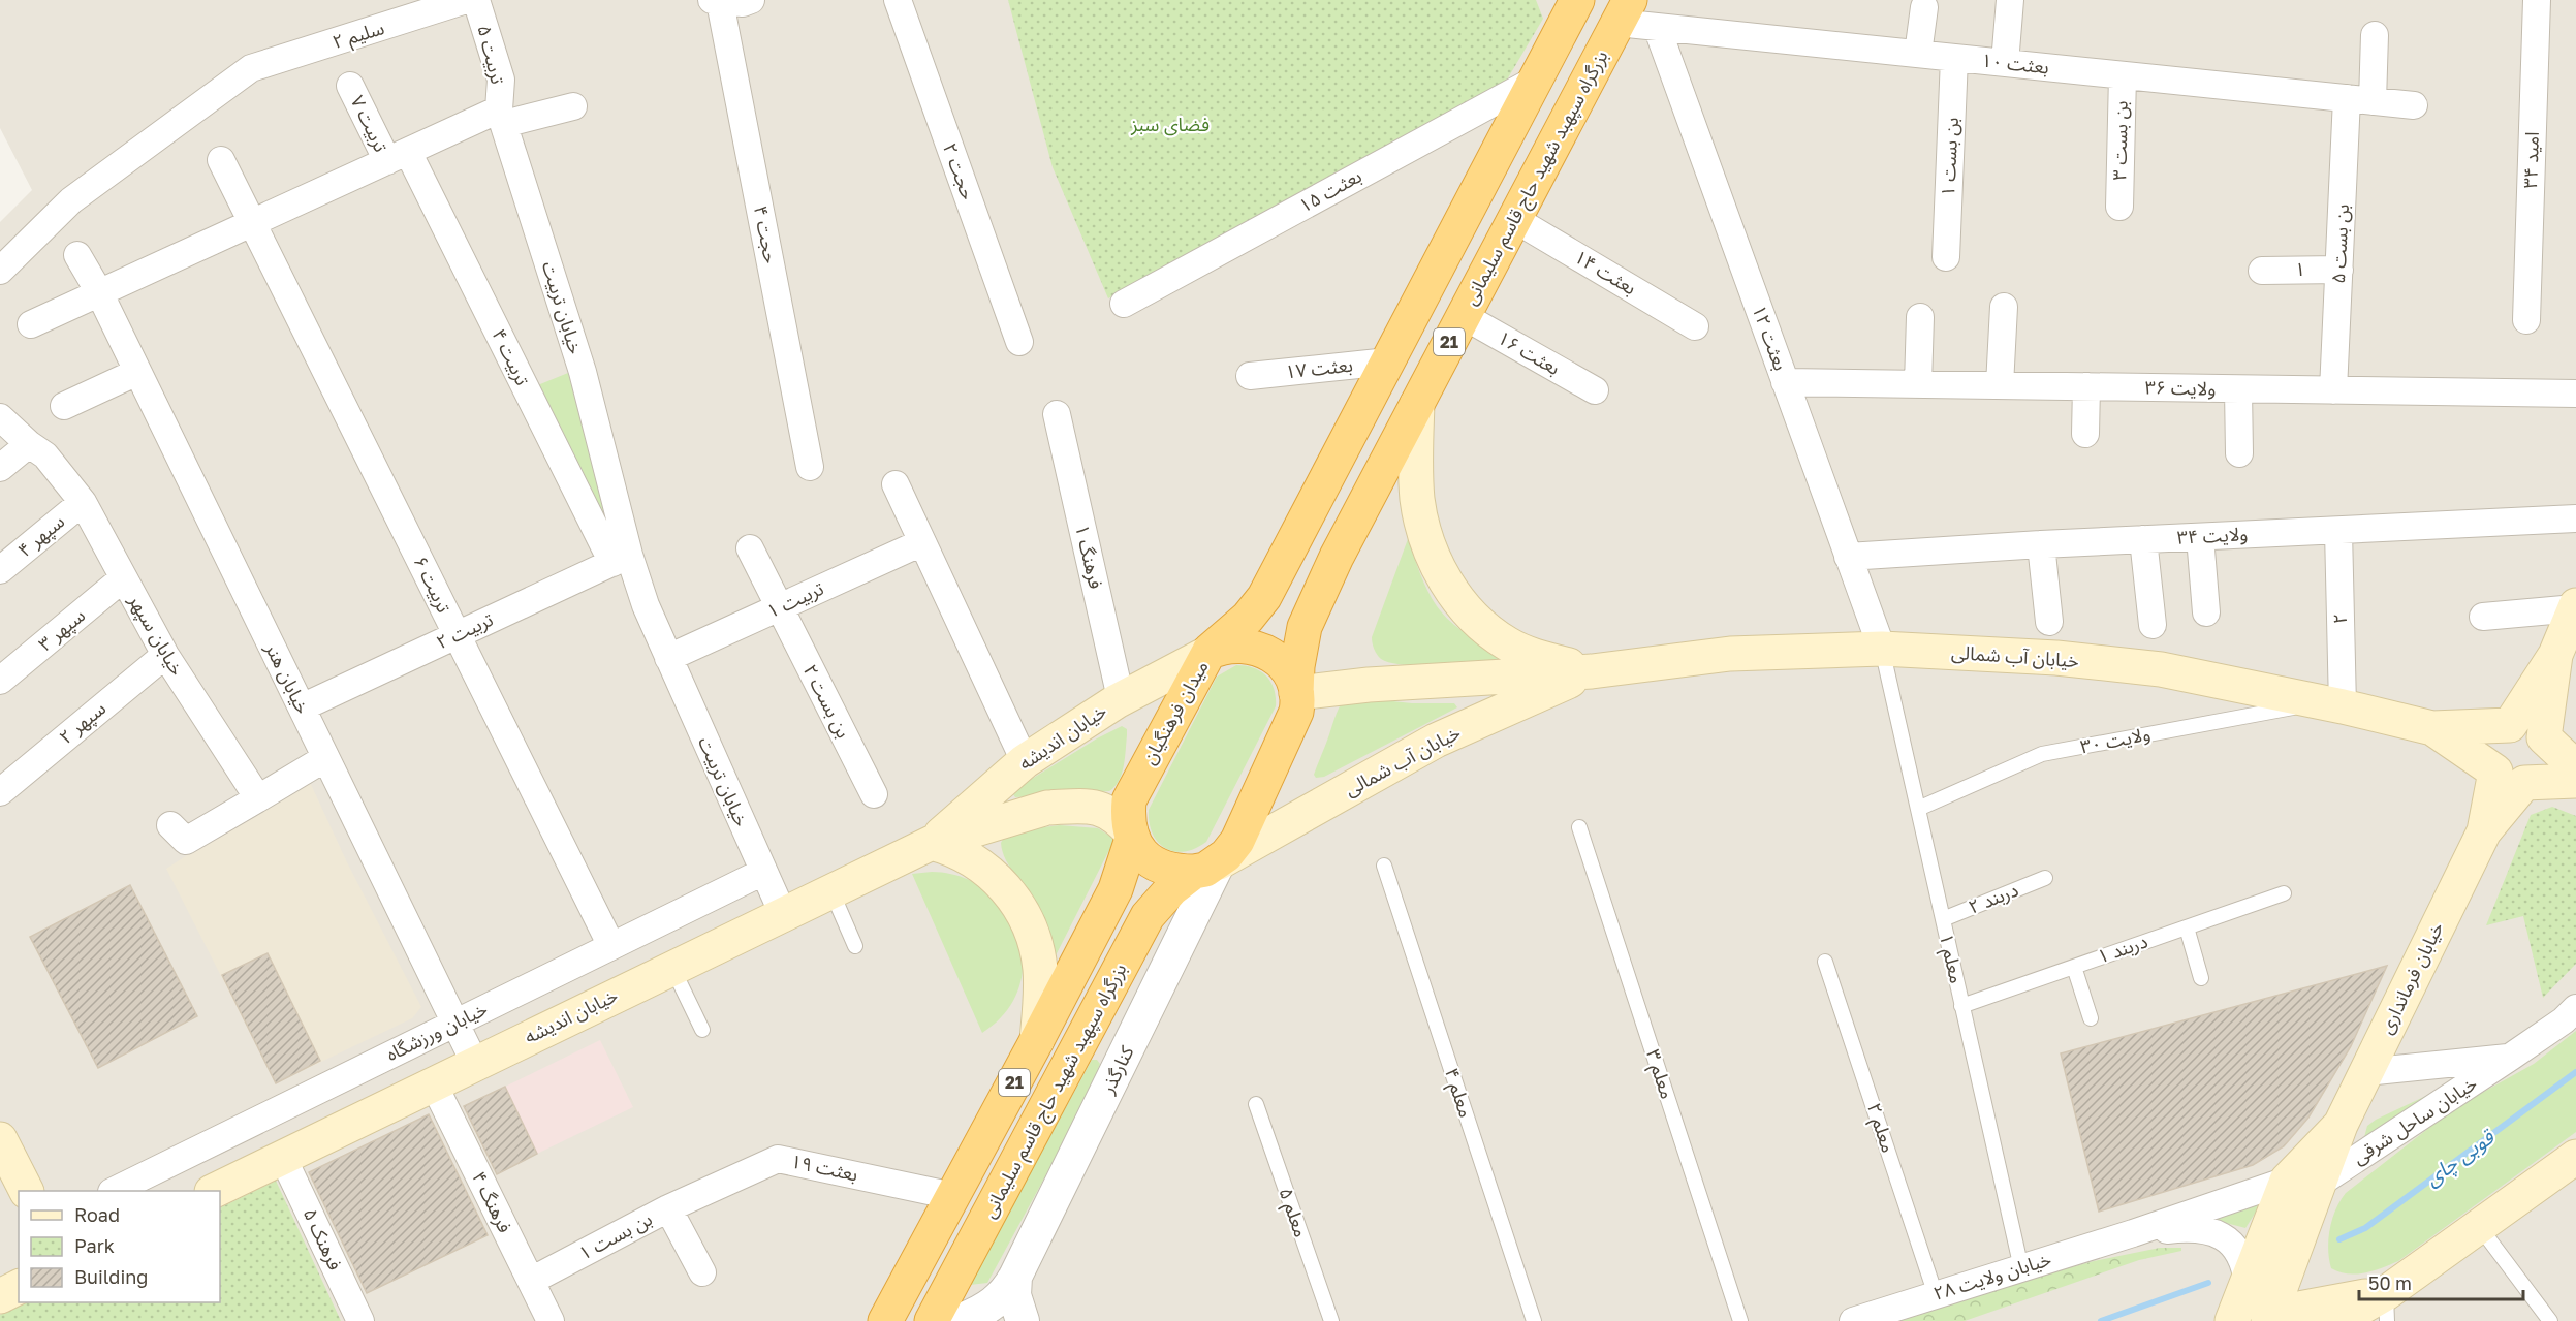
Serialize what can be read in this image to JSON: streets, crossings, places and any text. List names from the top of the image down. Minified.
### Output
{"streets":{"highway":["بزرگراه سپهبد شهید حاج قاسم سلیمانی","21","میدان فرهنگیان"],"main road":["خیابان آب شمالی","خیابان اندیشه","خیابان فرمانداری"],"street":["سلیم ۲","تربیت ۵","بعثت ۱۰","تربیت ۷","بن بست ۳","بن بست ۱","امید ۳۴","حجت ۲","بعثت ۱۵","حجت ۴","بن بست ۵","۱","بعثت ۱۴","خیابان تربیت","بعثت ۱۲","بعثت ۱۶","تربیت ۴","بعثت ۱۷","ولایت ۳۶","سپهر ۴","ولایت ۳۴","فرهنگ ۱","تربیت ۶","تربیت ۱","۲","سپهر ۳","تربیت ۲","خیابان سپهر","خیابان هنر","بن بست ۲","سپهر ۲","خیابان ورزشگاه","کنارگذر","خیابان ساحل شرقی","بعثت ۱۹","فرهنگ ۴","فرهنک ۵","خیابان ولایت ۲۸"],"lane":["ولایت ۳۰","دربند ۲","دربند ۱","معلم ۱","معلم ۳","معلم ۴","معلم ۲","معلم ۵"]},"crossings":[["تربیت ۵","خیابان تربیت"],["بعثت ۱۰","بن بست ۳"],["بعثت ۱۰","بن بست ۱"],["بعثت ۱۰","بزرگراه سپهبد شهید حاج قاسم سلیمانی"],["بعثت ۱۰","بن بست ۵"],["بعثت ۱۰","بعثت ۱۲"],["تربیت ۷","تربیت ۴"],["بن بست ۱","بعثت ۱۹"],["بن بست ۱","فرهنگ ۴"],["بزرگراه سپهبد شهید حاج قاسم سلیمانی","بعثت ۱۴"],["بزرگراه سپهبد شهید حاج قاسم سلیمانی","21"],["بزرگراه سپهبد شهید حاج قاسم سلیمانی","بعثت ۱۶"],["بزرگراه سپهبد شهید حاج قاسم سلیمانی","خیابان آب شمالی"],["بزرگراه سپهبد شهید حاج قاسم سلیمانی","میدان فرهنگیان"],["بزرگراه سپهبد شهید حاج قاسم سلیمانی","کنارگذر"],["بعثت ۱۵","21"],["بن بست ۵","۱"],["بن بست ۵","ولایت ۳۶"],["خیابان تربیت","تربیت ۴"],["خیابان تربیت","تربیت ۱"],["خیابان تربیت","تربیت ۲"],["خیابان تربیت","خیابان اندیشه"],["خیابان تربیت","خیابان ورزشگاه"],["بعثت ۱۲","ولایت ۳۶"],["بعثت ۱۲","ولایت ۳۴"],["بعثت ۱۲","خیابان آب شمالی"],["بعثت ۱۲","معلم ۱"],["21","بعثت ۱۷"],["21","خیابان آب شمالی"],["21","میدان فرهنگیان"],["21","خیابان اندیشه"],["21","کنارگذر"],["21","بعثت ۱۹"],["تربیت ۴","تربیت ۲"],["سپهر ۴","خیابان سپهر"],["ولایت ۳۴","۲"],["فرهنگ ۱","خیابان اندیشه"],["تربیت ۶","تربیت ۲"],["تربیت ۶","خیابان ورزشگاه"],["تربیت ۱","بن بست ۲"],["۲","خیابان آب شمالی"],["۲","ولایت ۳۰"],["سپهر ۳","خیابان سپهر"],["تربیت ۲","خیابان هنر"],["خیابان سپهر","سپهر ۲"],["خیابان آب شمالی","میدان فرهنگیان"],["خیابان آب شمالی","ولایت ۳۰"],["خیابان آب شمالی","معلم ۱"],["خیابان آب شمالی","خیابان فرمانداری"],["خیابان آب شمالی","کنارگذر"],["خیابان هنر","خیابان اندیشه"],["خیابان هنر","خیابان ورزشگاه"],["میدان فرهنگیان","خیابان اندیشه"],["خیابان اندیشه","فرهنگ ۴"],["خیابان اندیشه","فرهنک ۵"],["ولایت ۳۰","معلم ۱"],["دربند ۲","معلم ۱"],["دربند ۱","معلم ۱"],["معلم ۱","خیابان ولایت ۲۸"],["خیابان فرمانداری","خیابان ساحل شرقی"],["خیابان فرمانداری","خیابان ولایت ۲۸"],["خیابان ساحل شرقی","خیابان ولایت ۲۸"],["معلم ۲","خیابان ولایت ۲۸"]],"water":["قوبی چای"],"parks":["فضای سبز"],"legend":["Road","Park","Building"],"scale_bar":"50 m"}
